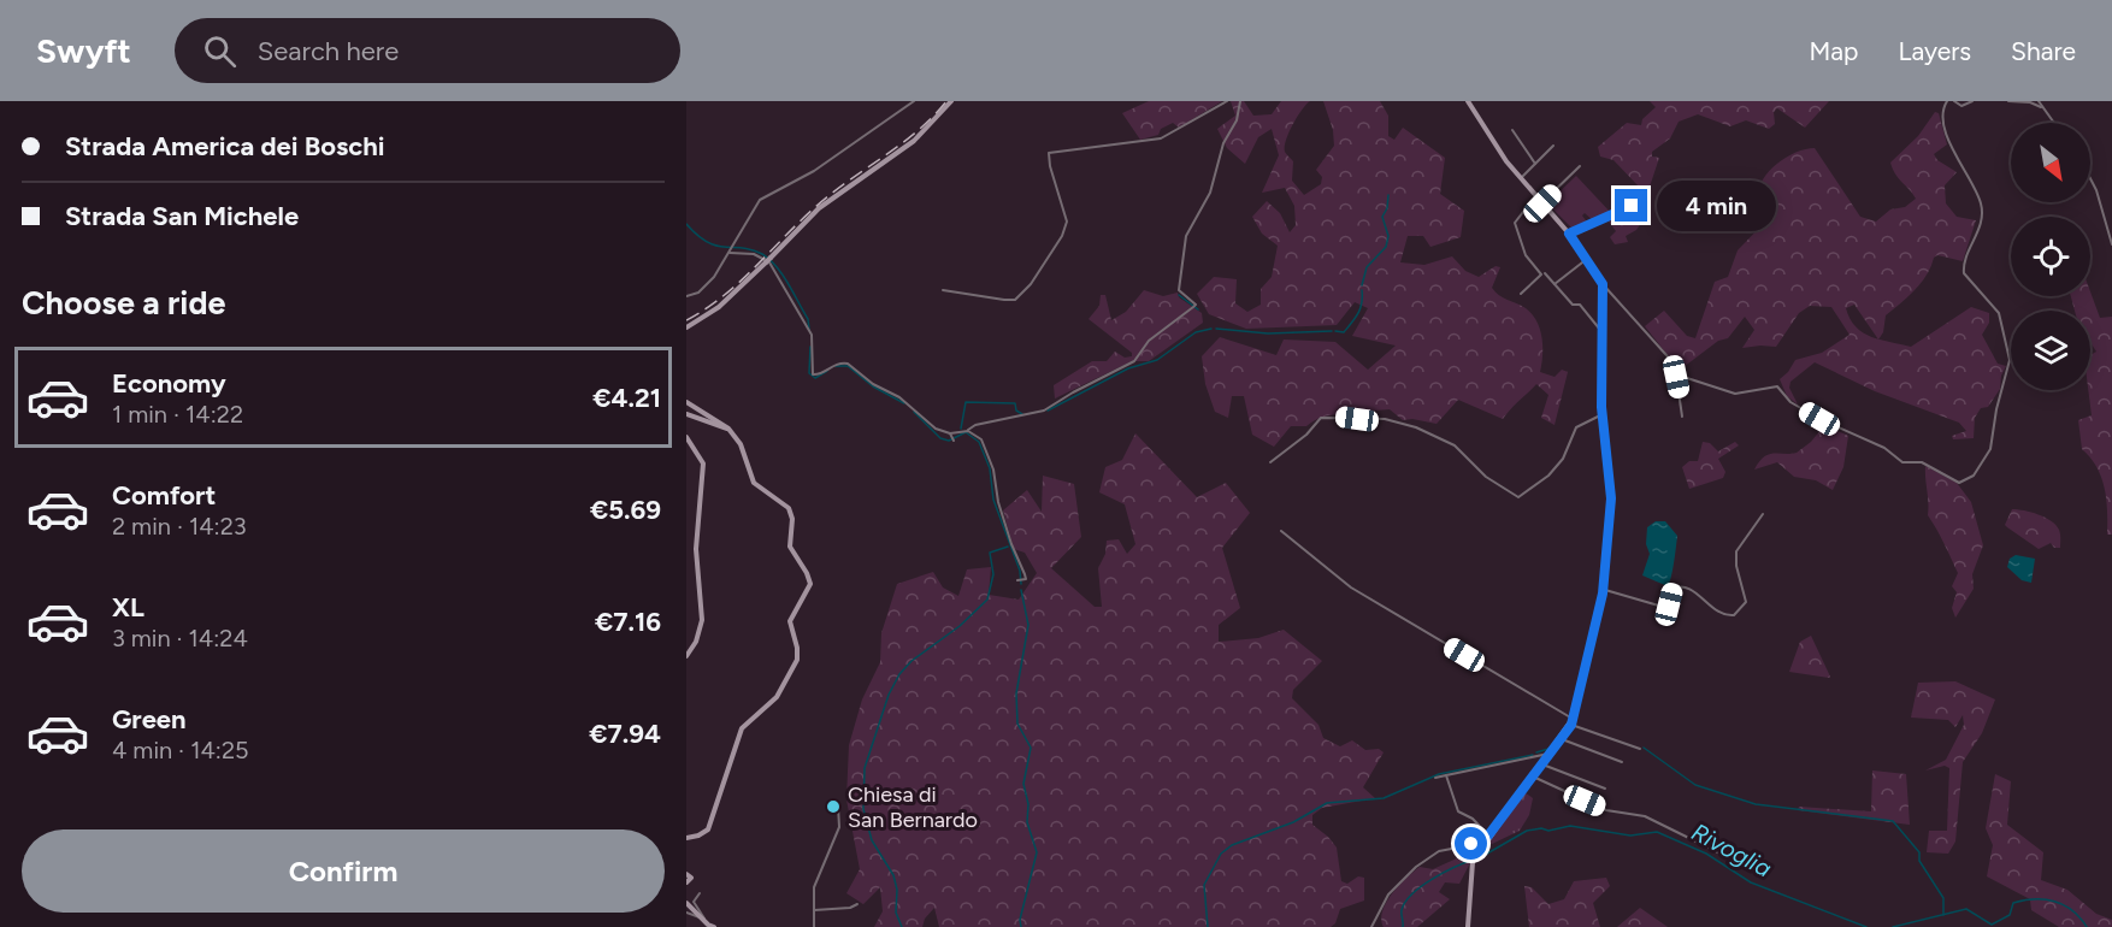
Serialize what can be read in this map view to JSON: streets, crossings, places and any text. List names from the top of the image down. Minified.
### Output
{"water":["Rivoglia"],"places":["Chiesa di San Bernardo"],"north":"bottom right","page":{"header":"Swyft","search":"Search here","nav":["Map","Layers","Share"],"banner":["Strada America dei Boschi","Strada San Michele"],"bubble":"4 min","heading":"Choose a ride","list":[{"name":"Economy","note":"1 min · 14:22","value":"€4.21"},{"name":"Comfort","note":"2 min · 14:23","value":"€5.69"},{"name":"XL","note":"3 min · 14:24","value":"€7.16"},{"name":"Green","note":"4 min · 14:25","value":"€7.94"}],"buttons":"Confirm"}}
